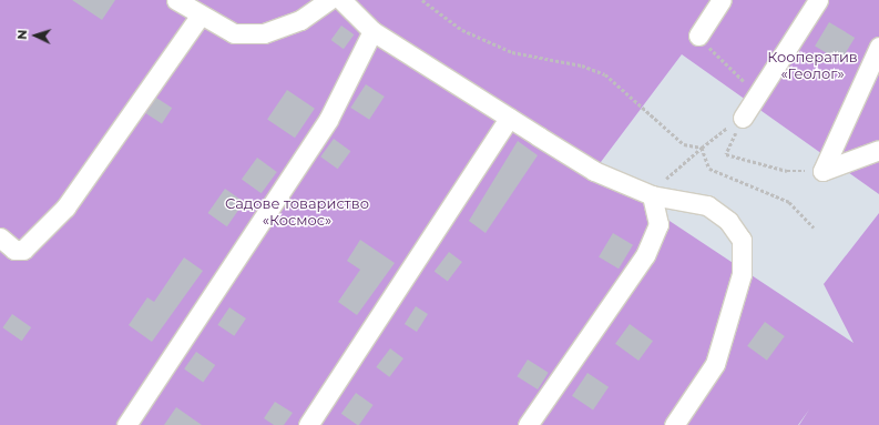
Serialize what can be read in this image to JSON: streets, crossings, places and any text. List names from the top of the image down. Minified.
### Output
{"parks":["Кооператив «Геолог»","Садове товариство «Космос»"],"north":"left"}
